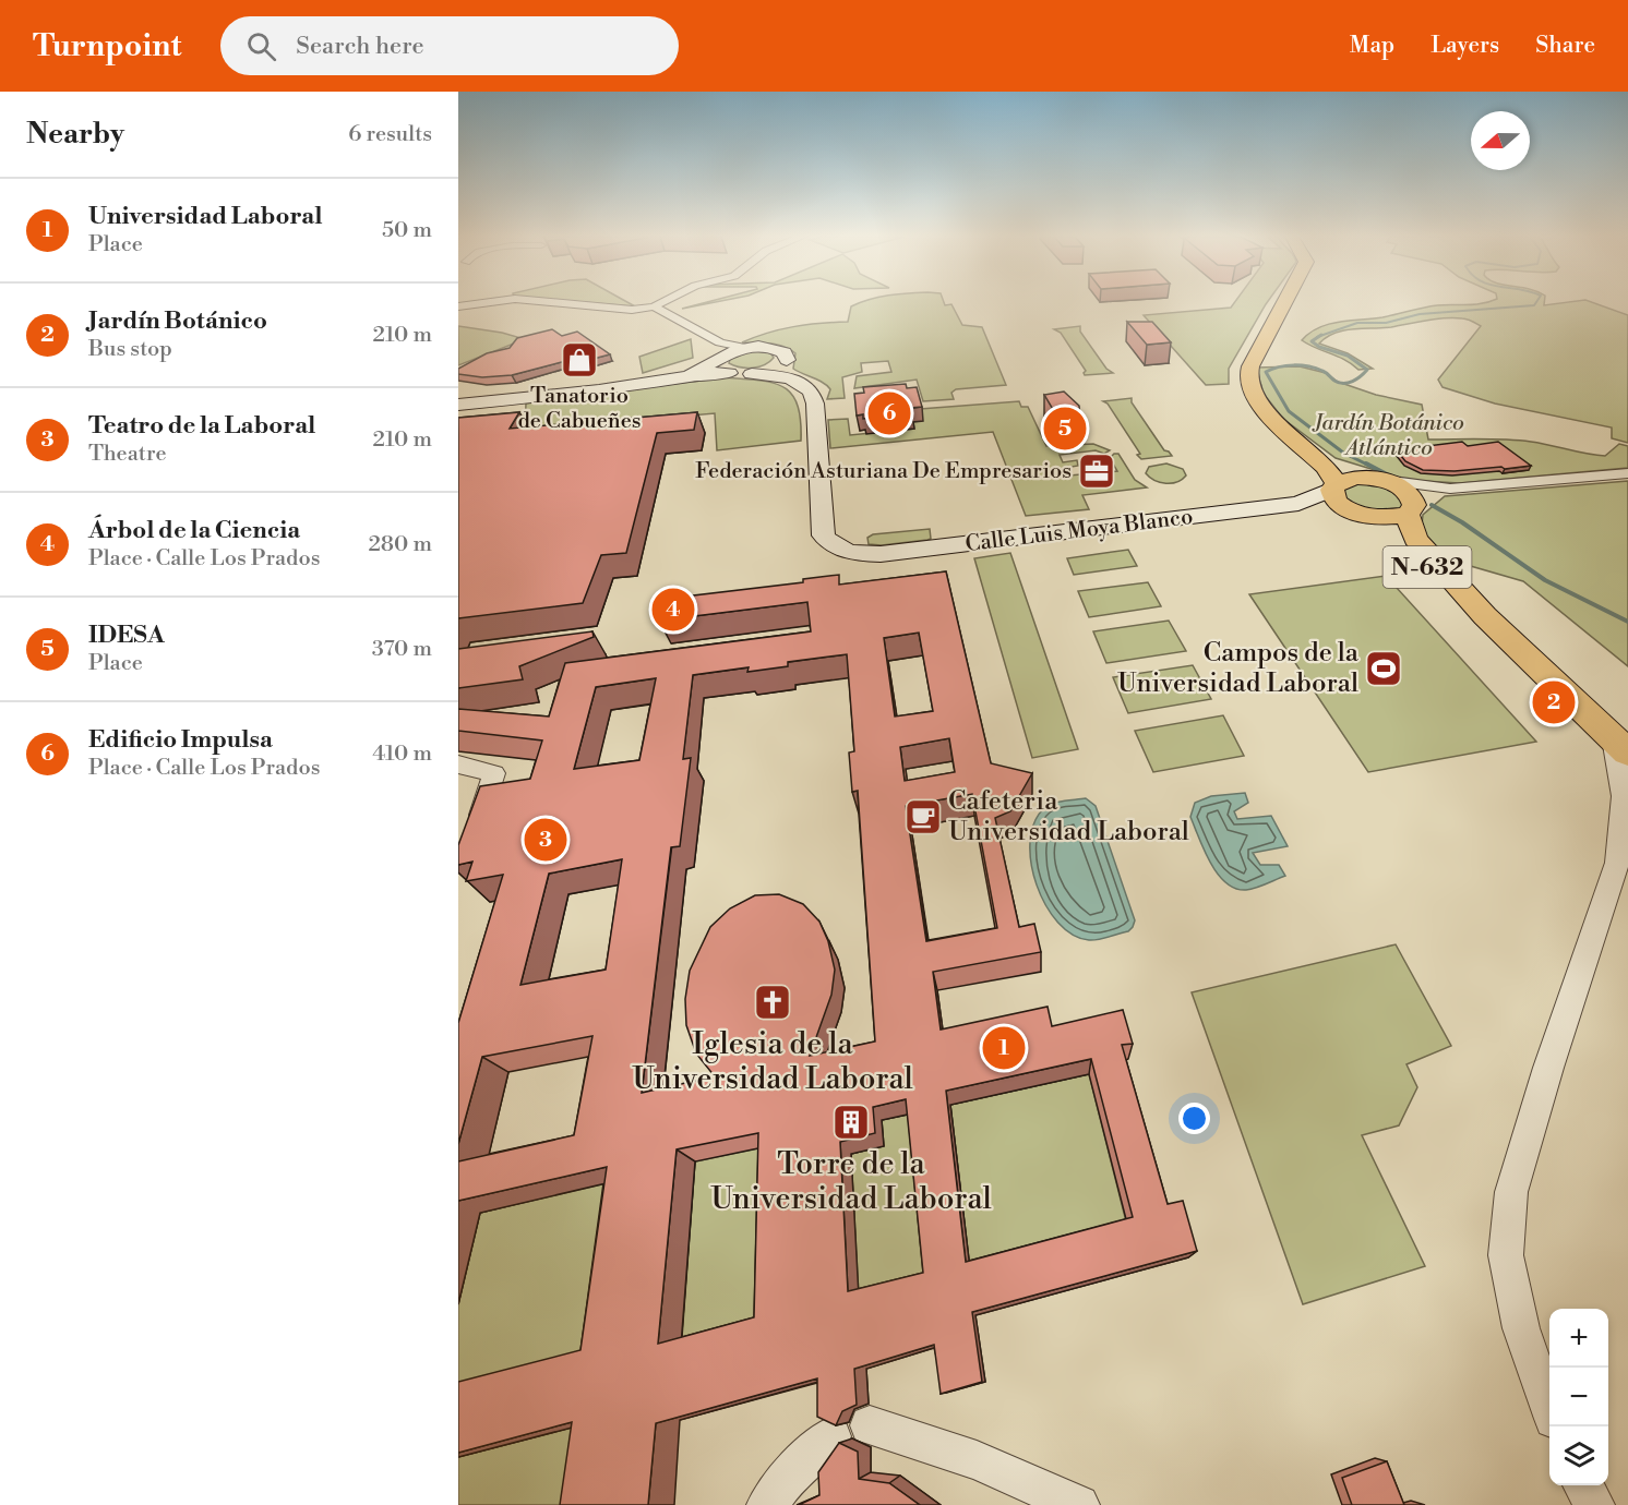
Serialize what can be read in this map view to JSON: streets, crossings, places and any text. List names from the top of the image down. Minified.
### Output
{"streets":{"highway":["N-632"],"street":["Calle Luis Moya Blanco"]},"crossings":[["Calle Luis Moya Blanco","N-632"]],"parks":["Jardín Botánico Atlántico"],"places":{"shop":["Tanatorio de Cabueñes"],"office":["Federación Asturiana De Empresarios"],"sports":["Campos de la Universidad Laboral"],"cafe":["Cafeteria Universidad Laboral"],"church":["Iglesia de la Universidad Laboral"],"building":["Torre de la Universidad Laboral"]},"north":"left","page":{"header":"Turnpoint","search":"Search here","nav":["Map","Layers","Share"],"heading":["Nearby","6 results"],"list":[{"mark":"1","name":"Universidad Laboral","note":"Place","value":"50 m"},{"mark":"2","name":"Jardín Botánico","note":"Bus stop","value":"210 m"},{"mark":"3","name":"Teatro de la Laboral","note":"Theatre","value":"210 m"},{"mark":"4","name":"Árbol de la Ciencia","note":"Place · Calle Los Prados","value":"280 m"},{"mark":"5","name":"IDESA","note":"Place","value":"370 m"},{"mark":"6","name":"Edificio Impulsa","note":"Place · Calle Los Prados","value":"410 m"}],"pins":["6","5","4","2","3","1"],"map_buttons":["+","−"]}}
